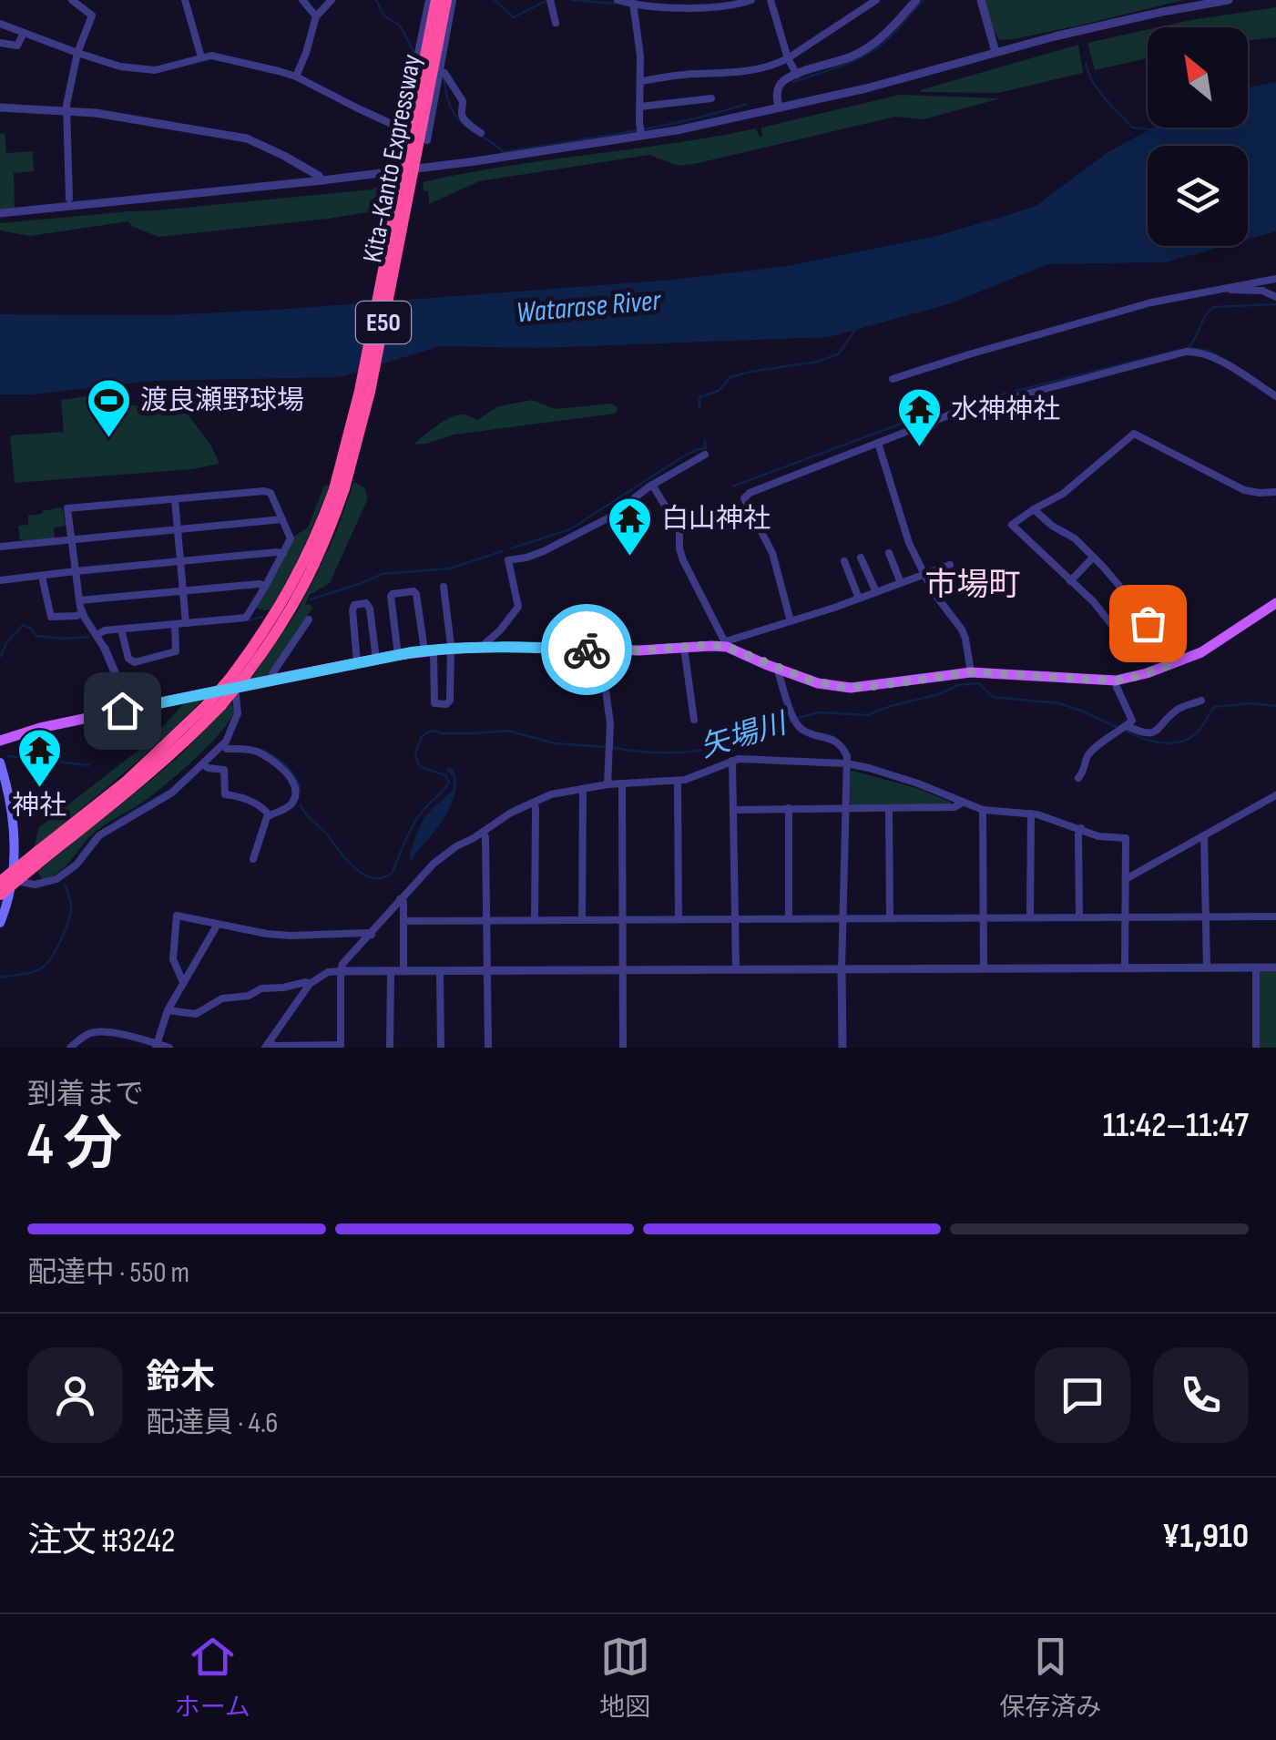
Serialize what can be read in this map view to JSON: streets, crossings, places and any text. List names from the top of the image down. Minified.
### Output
{"streets":{"highway":["Kita-Kanto Expressway","E50"]},"districts":["市場町"],"water":["Watarase River","矢場川"],"places":{"sports":["渡良瀬野球場"],"temple":["水神神社","白山神社","神社"]},"north":"top left","page":{"heading":["4 分","到着まで","11:42–11:47"],"panel":["鈴木","配達員 · 4.6","注文 #3242","¥1,910"],"bar":"配達中 · 550 m","tabs":["ホーム","地図","保存済み"]}}
